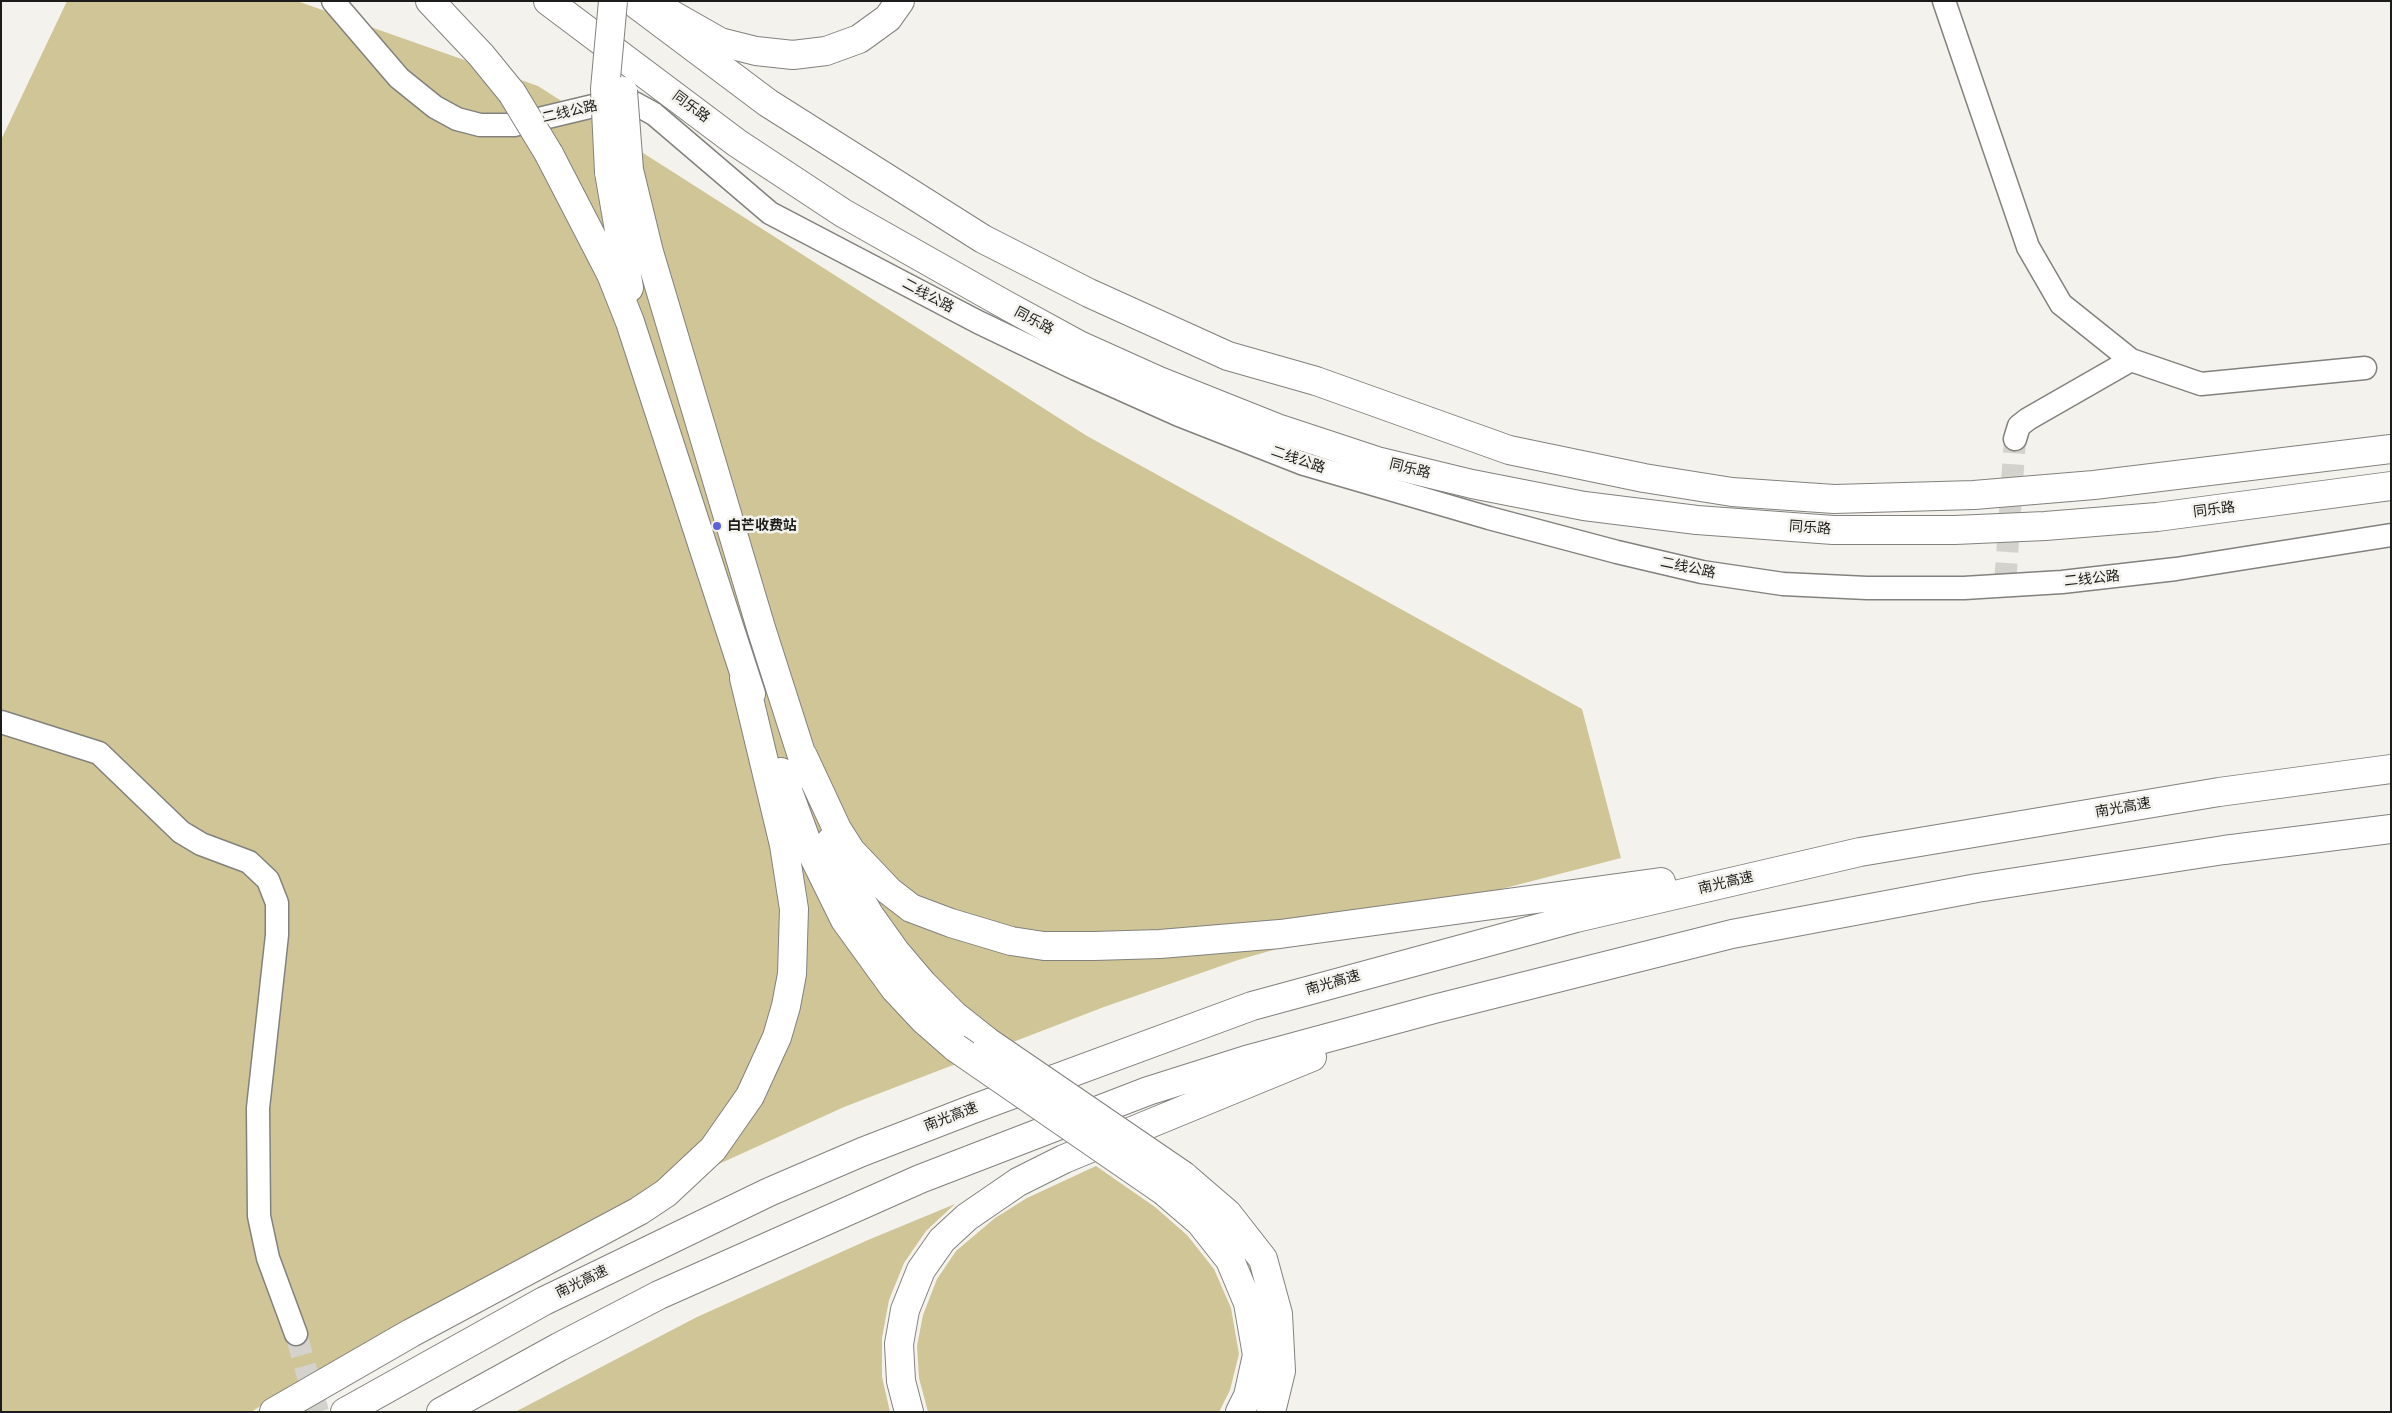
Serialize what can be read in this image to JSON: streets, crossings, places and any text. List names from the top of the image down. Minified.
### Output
{"streets":{"main road":["同乐路","南光高速"],"street":["二线公路"]},"places":["白芒收费站"]}
